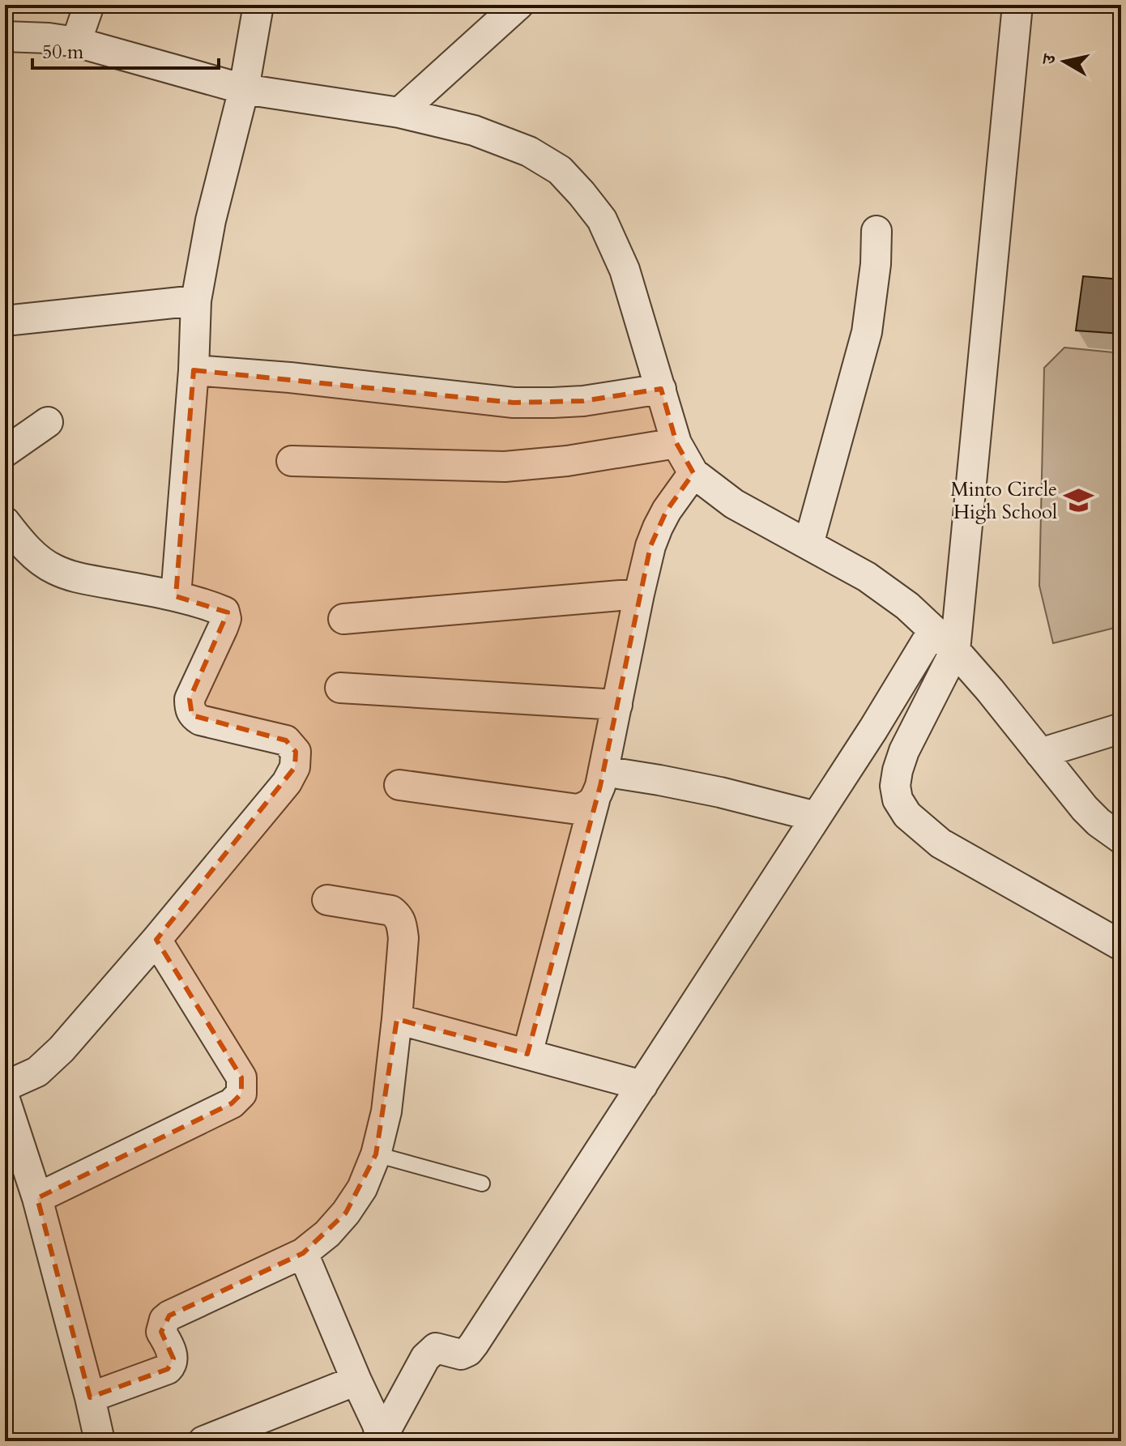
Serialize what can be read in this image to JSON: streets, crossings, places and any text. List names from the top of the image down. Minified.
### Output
{"places":{"school or university":["Minto Circle High School"]},"scale_bar":"50 m","north":"left"}
